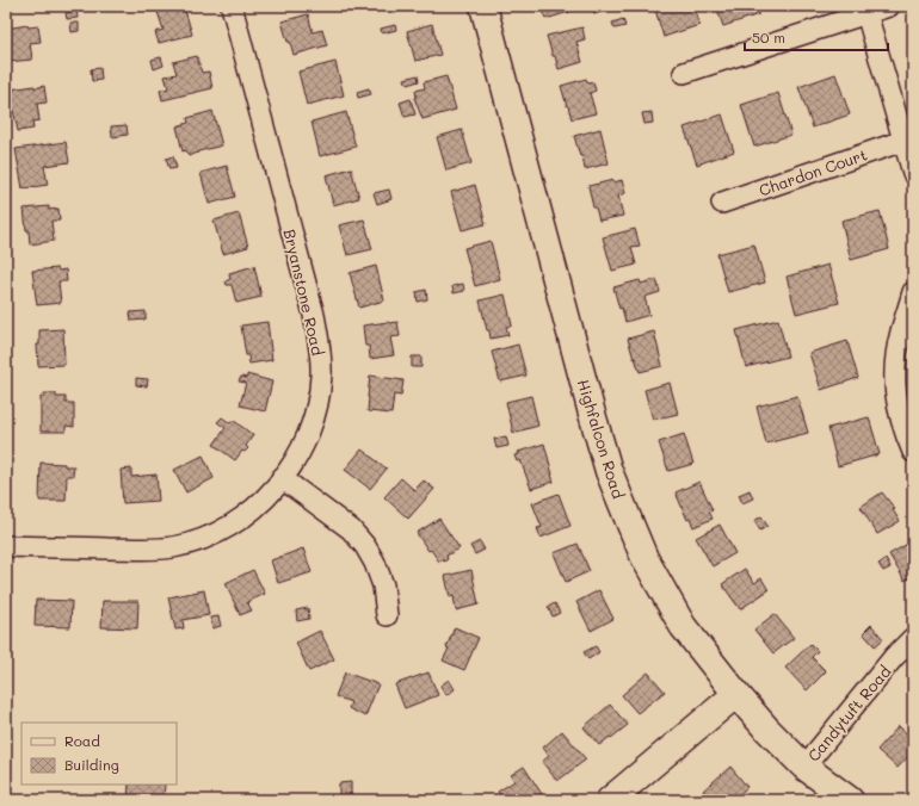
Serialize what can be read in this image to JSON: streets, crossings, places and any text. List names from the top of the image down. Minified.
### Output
{"streets":{"street":["Chardon Court","Bryanstone Road","Highfalcon Road","Candytuft Road"]},"crossings":[["Highfalcon Road","Candytuft Road"]],"legend":["Road","Building"],"scale_bar":"50 m"}
